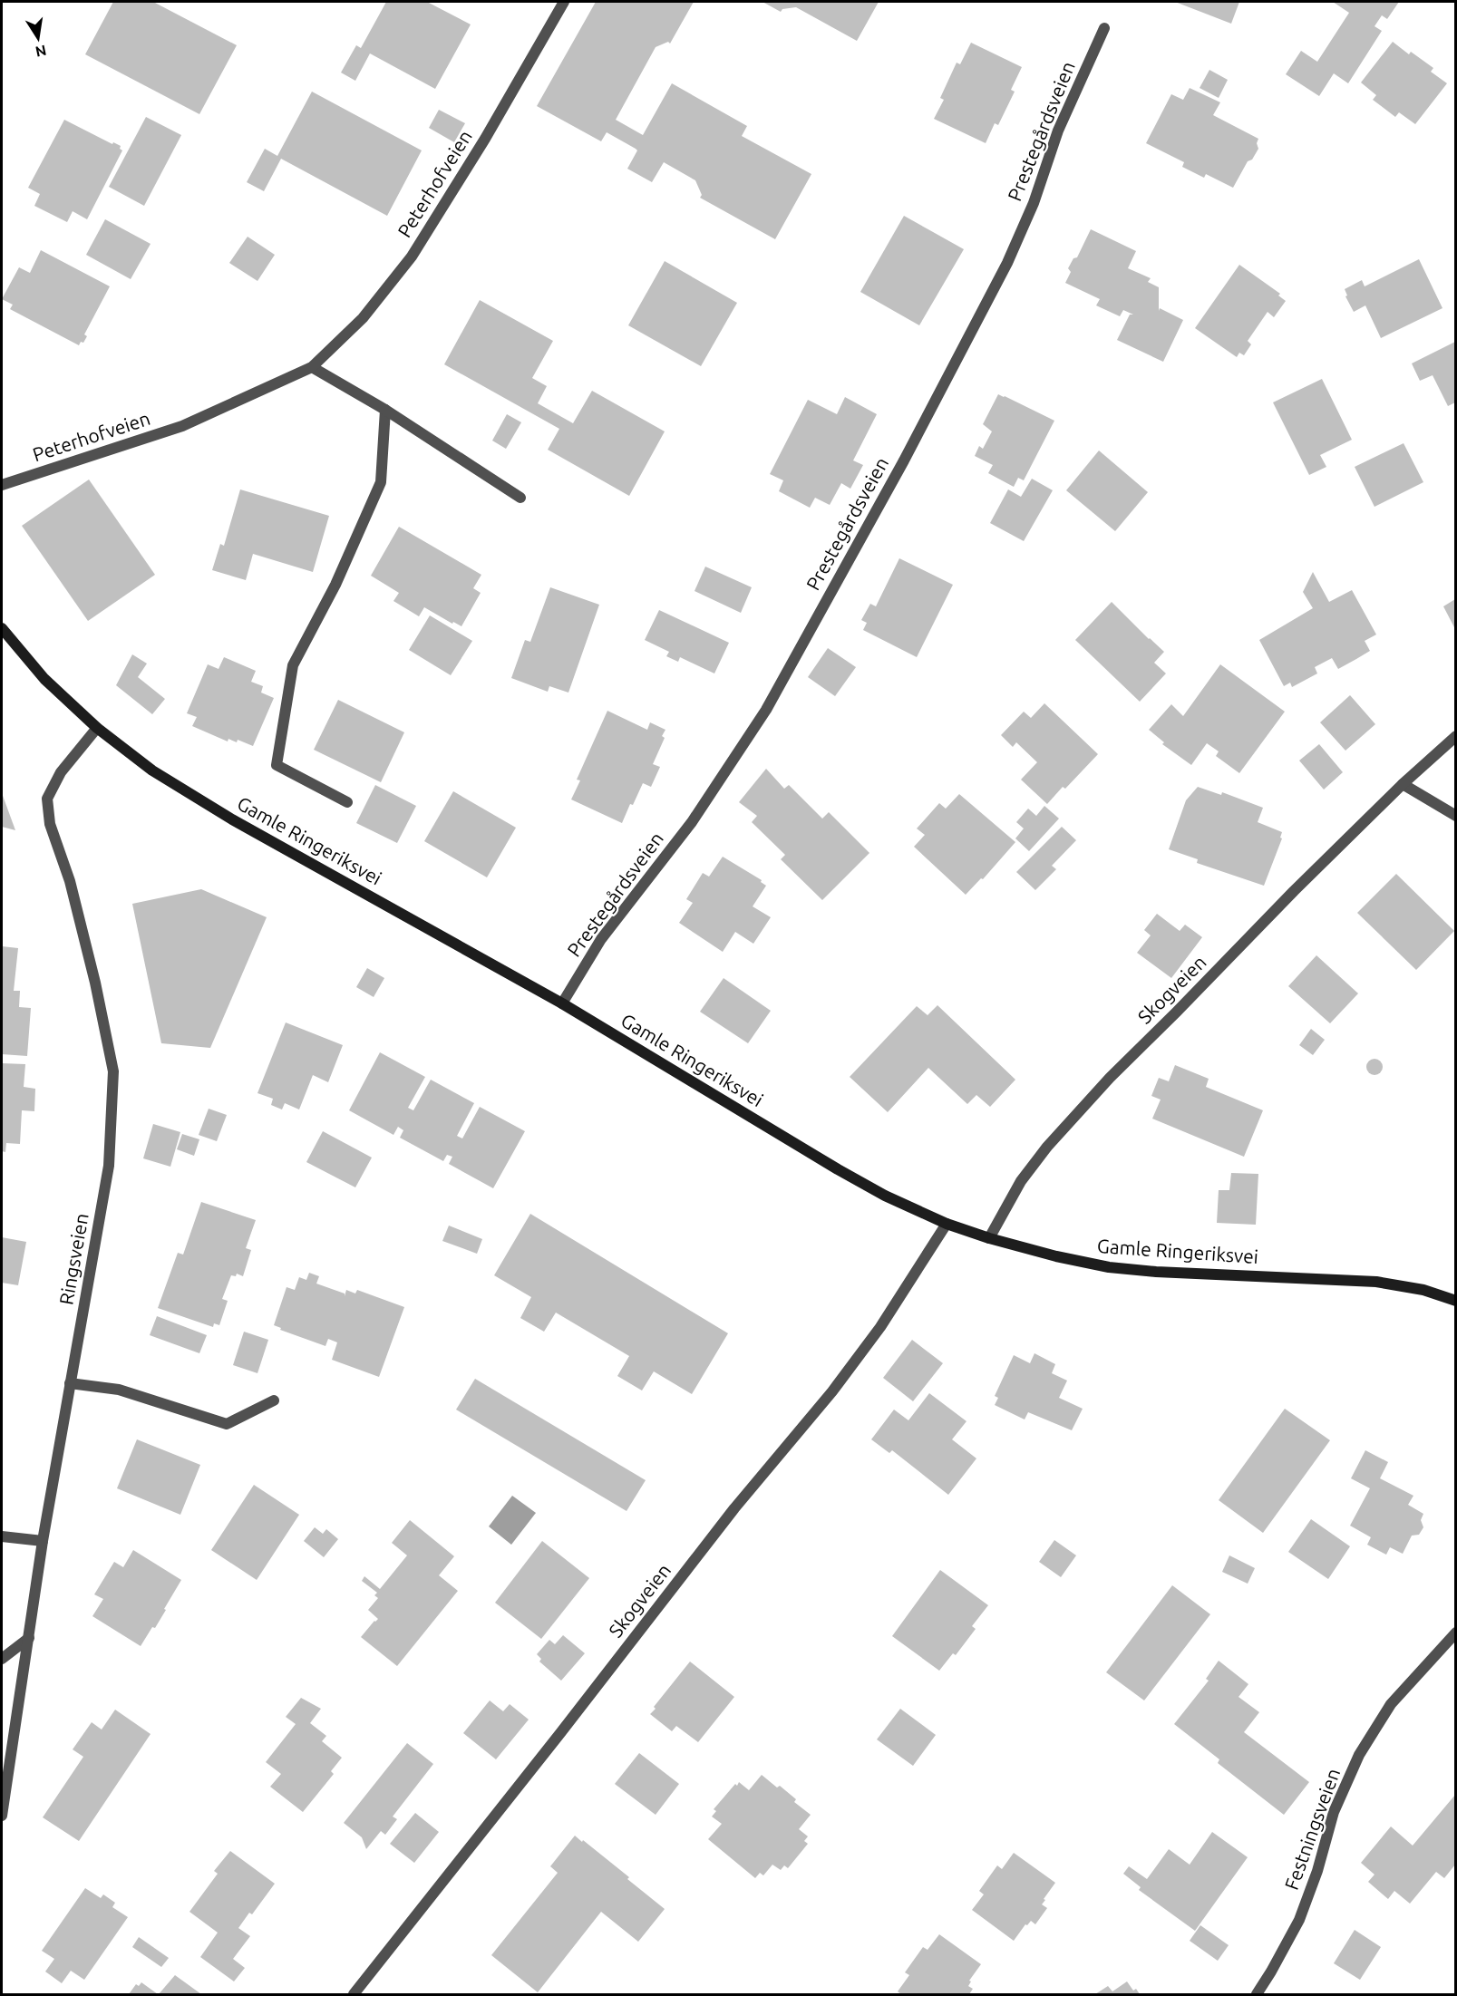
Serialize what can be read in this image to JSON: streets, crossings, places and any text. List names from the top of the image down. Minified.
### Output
{"streets":{"main road":["Gamle Ringeriksvei"],"street":["Prestegårdsveien","Peterhofveien","Skogveien","Ringsveien","Festningsveien"]},"crossings":[["Prestegårdsveien","Gamle Ringeriksvei"],["Gamle Ringeriksvei","Skogveien"],["Gamle Ringeriksvei","Ringsveien"]],"north":"bottom"}
